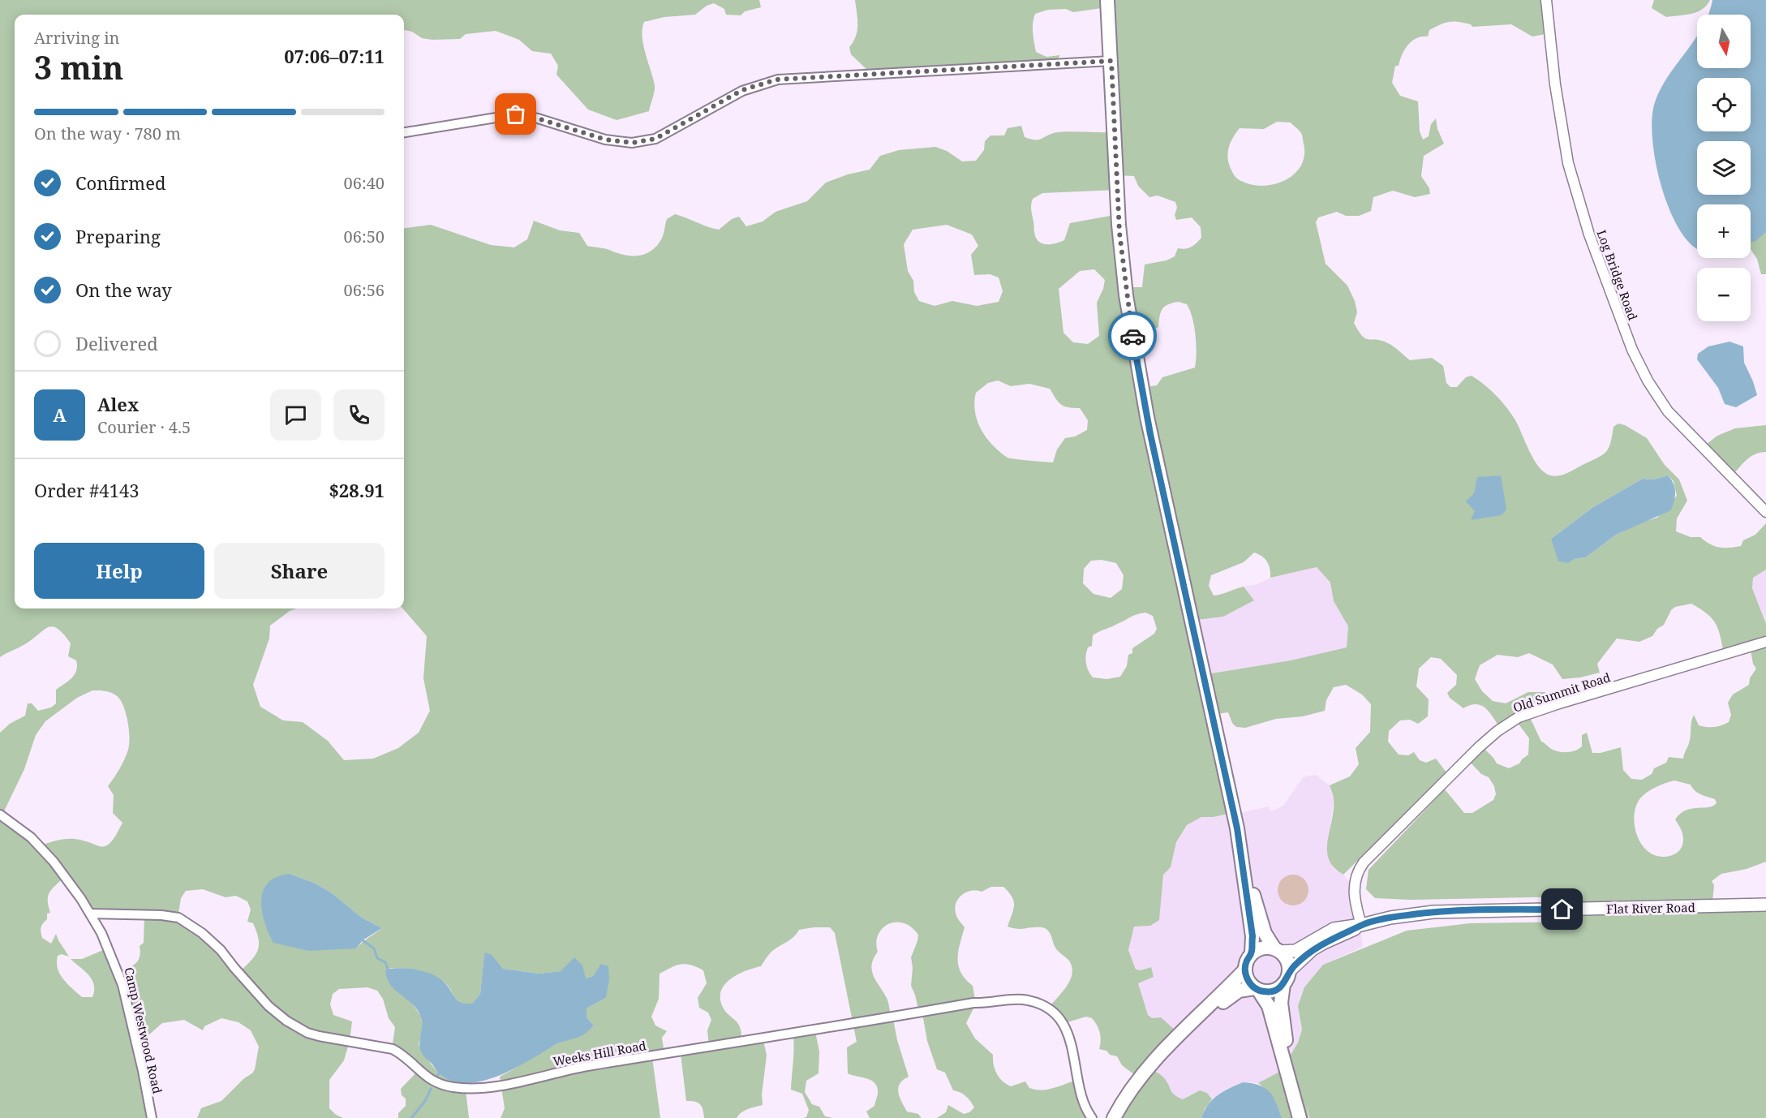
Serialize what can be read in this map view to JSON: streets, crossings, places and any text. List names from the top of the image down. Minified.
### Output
{"streets":{"main road":["Flat River Road"],"street":["Log Bridge Road","Old Summit Road","Camp Westwood Road","Weeks Hill Road"]},"crossings":[["Old Summit Road","Flat River Road"],["Camp Westwood Road","Weeks Hill Road"]],"north":"bottom","page":{"map_buttons":["+","−"],"heading":["3 min","Arriving in","07:06–07:11"],"panel":["Alex","Courier · 4.5","Order #4143","$28.91"],"bar":"On the way · 780 m","list":[["Confirmed","06:40"],["Preparing","06:50"],["On the way","06:56"],"Delivered"],"round":"A","buttons":["Help","Share"]}}
